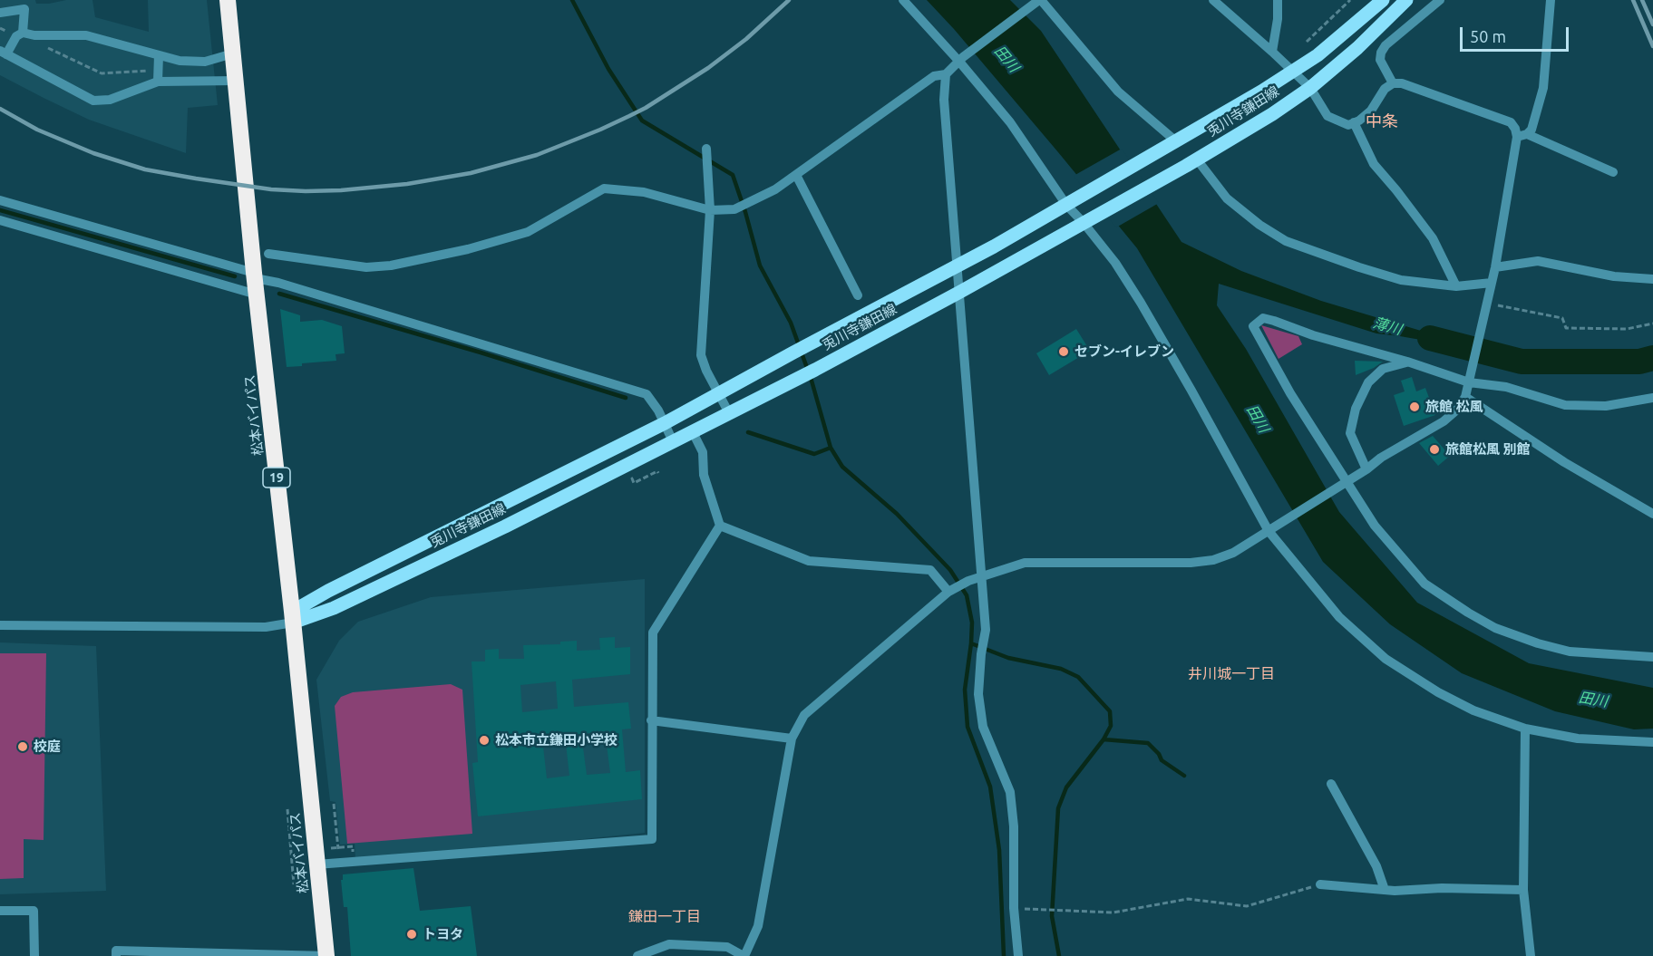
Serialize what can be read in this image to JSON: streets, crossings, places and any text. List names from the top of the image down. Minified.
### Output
{"streets":{"highway":["松本バイパス","19"],"main road":["兎川寺鎌田線"]},"crossings":[["兎川寺鎌田線","松本バイパス"]],"districts":["中条","井川城一丁目","鎌田一丁目"],"water":["田川","薄川"],"places":["セブン-イレブン","旅館 松風","旅館松風 別館","松本市立鎌田小学校","校庭","トヨタ"],"scale_bar":"50 m"}
